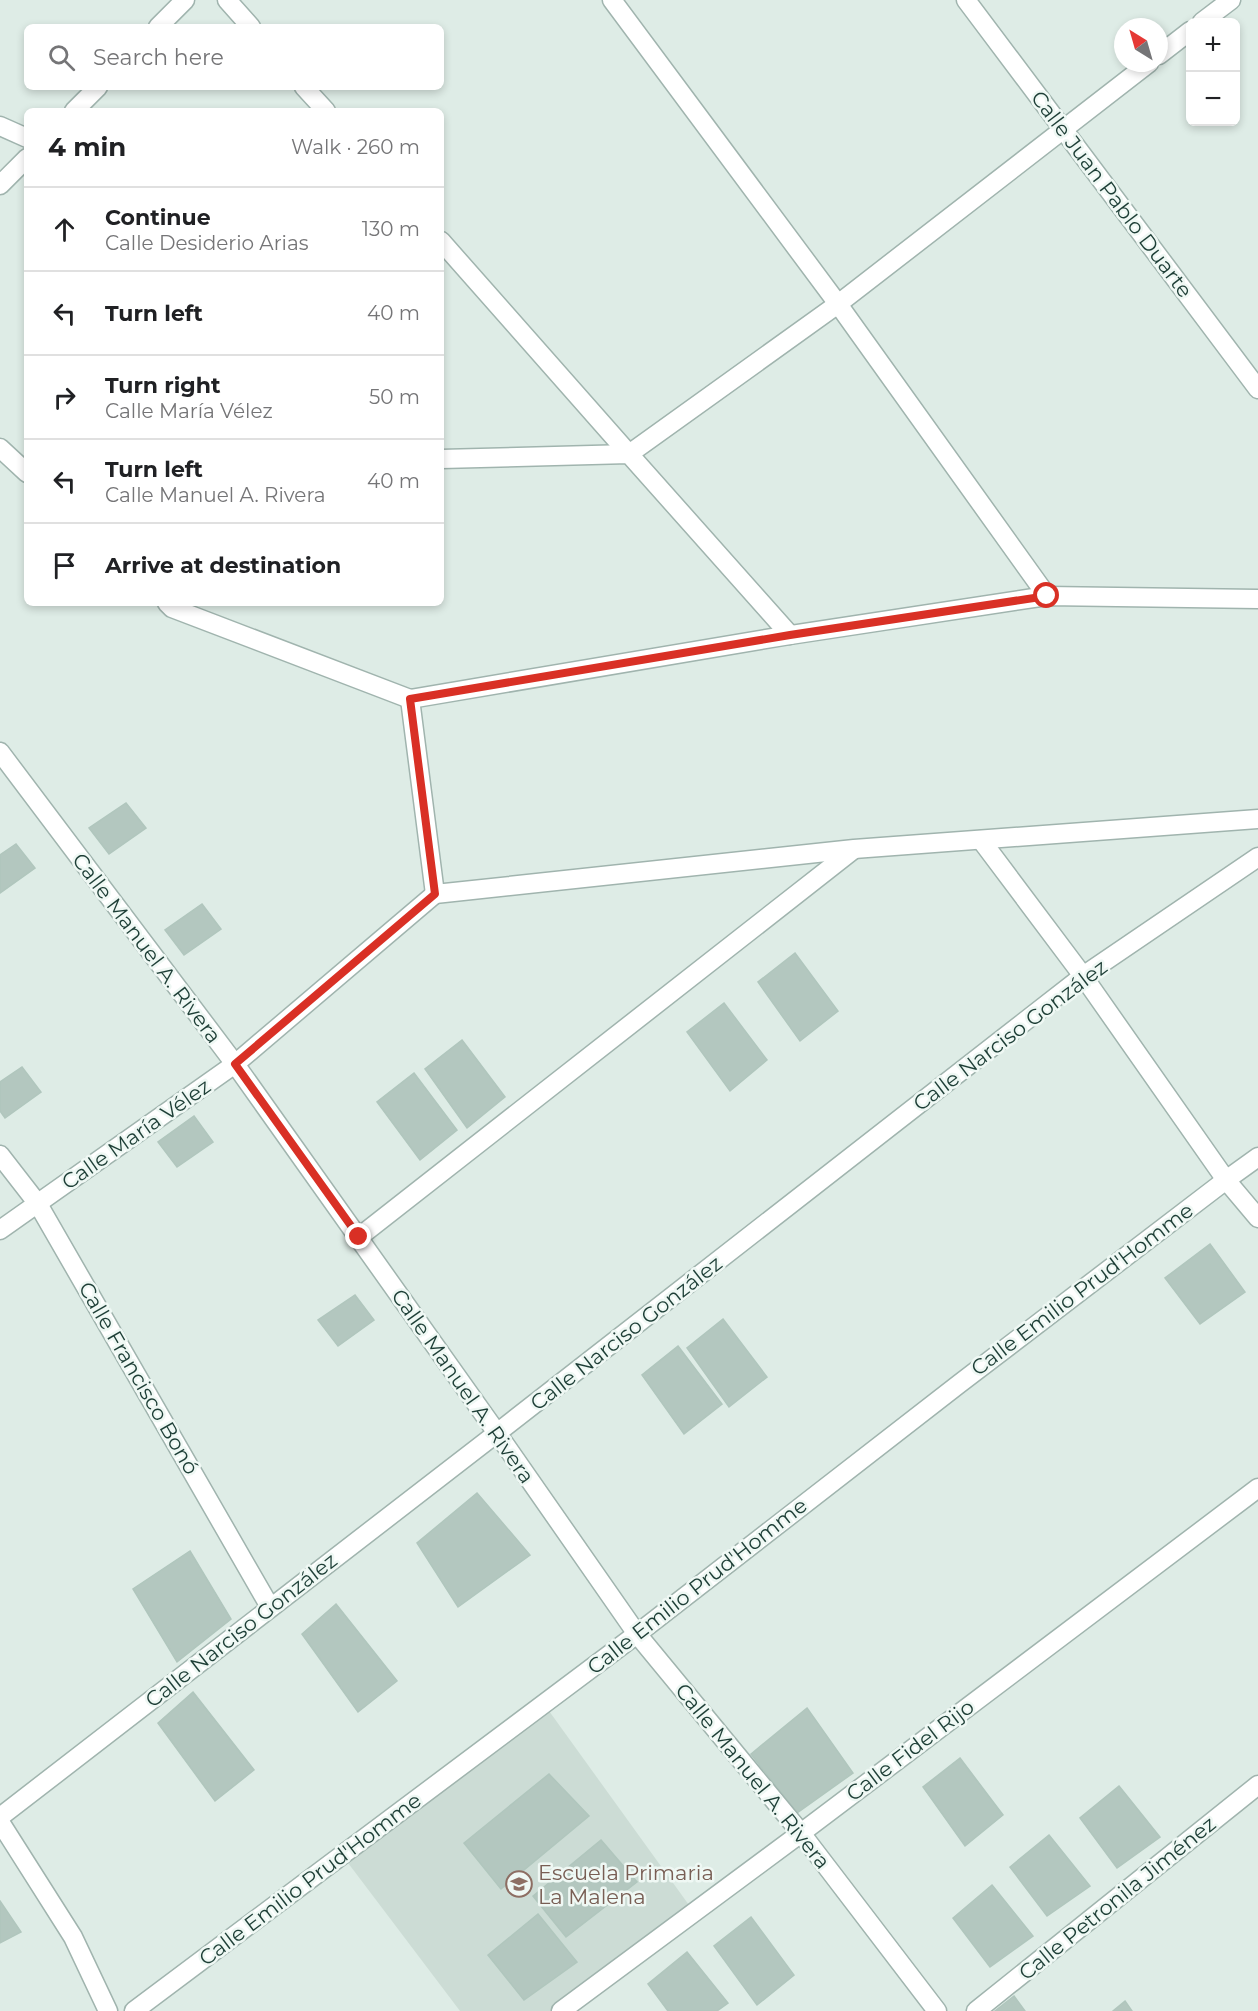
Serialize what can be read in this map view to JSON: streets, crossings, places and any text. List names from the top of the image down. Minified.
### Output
{"streets":{"street":["Calle Juan Pablo Duarte","Calle Manuel A. Rivera","Calle Narciso González","Calle María Vélez","Calle Emilio Prud'Homme","Calle Francisco Bonó","Calle Fidel Rijo","Calle Petronila Jiménez"]},"crossings":[["Calle Manuel A. Rivera","Calle Narciso González"],["Calle Manuel A. Rivera","Calle María Vélez"],["Calle Manuel A. Rivera","Calle Emilio Prud'Homme"],["Calle Manuel A. Rivera","Calle Fidel Rijo"],["Calle Narciso González","Calle Francisco Bonó"],["Calle María Vélez","Calle Francisco Bonó"]],"places":{"school or university":["Escuela Primaria La Malena"]},"north":"top left","page":{"map_buttons":["+","−"],"search":"Search here","heading":["4 min","Walk · 260 m"],"list":[["Continue","Calle Desiderio Arias","130 m"],["Turn left","40 m"],["Turn right","Calle María Vélez","50 m"],["Turn left","Calle Manuel A. Rivera","40 m"],"Arrive at destination"]}}
